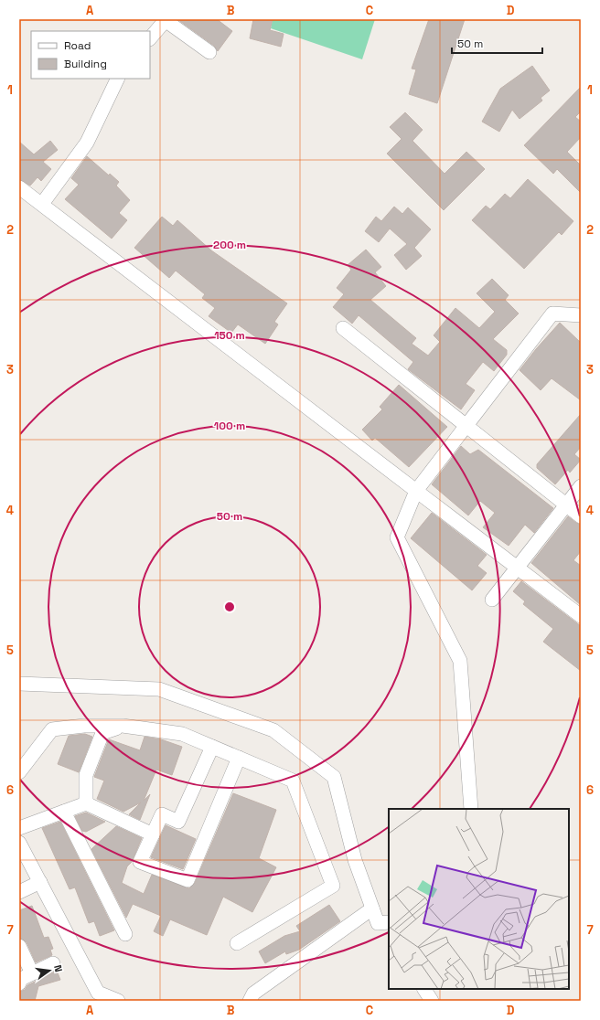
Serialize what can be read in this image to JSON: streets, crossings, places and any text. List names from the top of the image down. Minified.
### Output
{"legend":["Road","Building"],"scale_bar":"50 m","north":"right","grid":{"columns":["A","B","C","D"],"rows":["1","2","3","4","5","6","7"]},"rings":["200 m","150 m","100 m","50 m"]}
